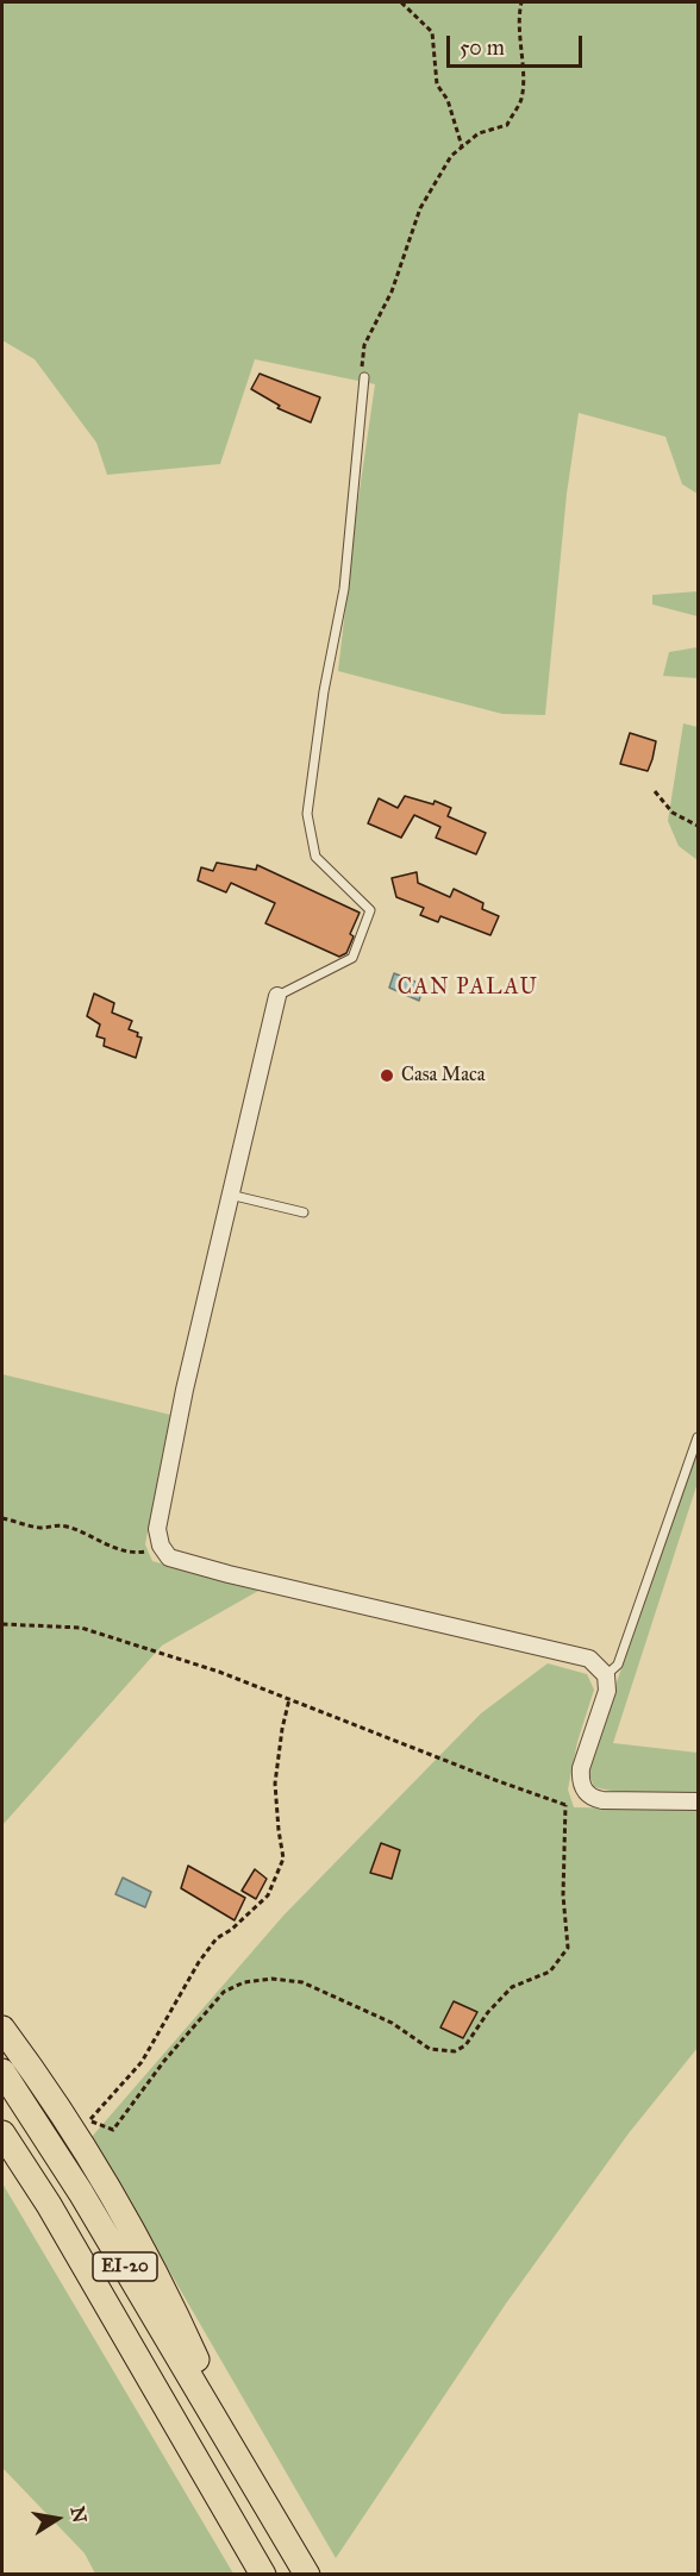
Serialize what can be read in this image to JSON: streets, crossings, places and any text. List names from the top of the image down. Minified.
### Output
{"streets":{"highway":["EI-20"]},"districts":["CAN PALAU"],"places":["Casa Maca"],"scale_bar":"50 m","north":"right"}
